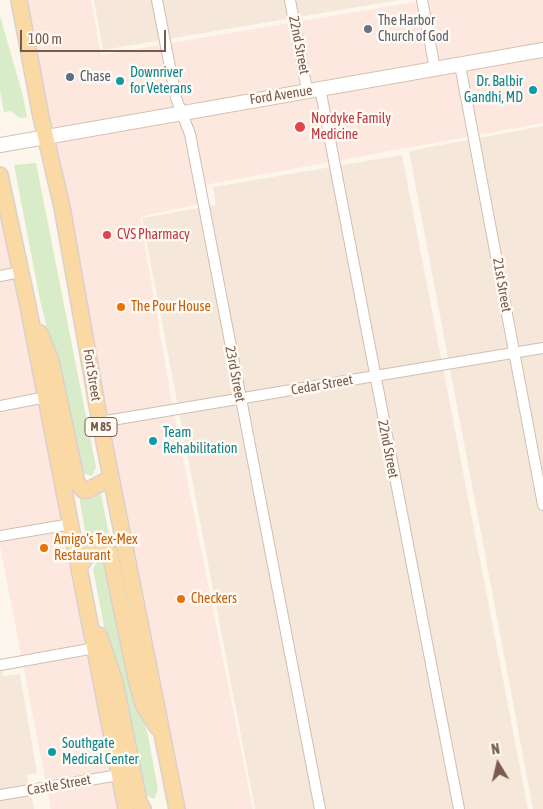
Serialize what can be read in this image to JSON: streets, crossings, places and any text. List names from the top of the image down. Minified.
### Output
{"streets":{"main road":["Ford Avenue","Fort Street","M 85"],"street":["22nd Street","21st Street","23rd Street","Cedar Street","Castle Street"]},"crossings":[["22nd Street","Ford Avenue"],["22nd Street","Cedar Street"],["Ford Avenue","21st Street"],["Ford Avenue","23rd Street"],["Ford Avenue","Fort Street"],["21st Street","Cedar Street"],["23rd Street","Cedar Street"],["Fort Street","Cedar Street"]],"places":["The Harbor Church of God","Chase","Downriver for Veterans","Dr. Balbir Gandhi, MD","Nordyke Family Medicine","CVS Pharmacy","The Pour House","Team Rehabilitation","Amigo’s Tex-Mex Restaurant","Checkers","Southgate Medical Center"],"scale_bar":"100 m","north":"top"}
